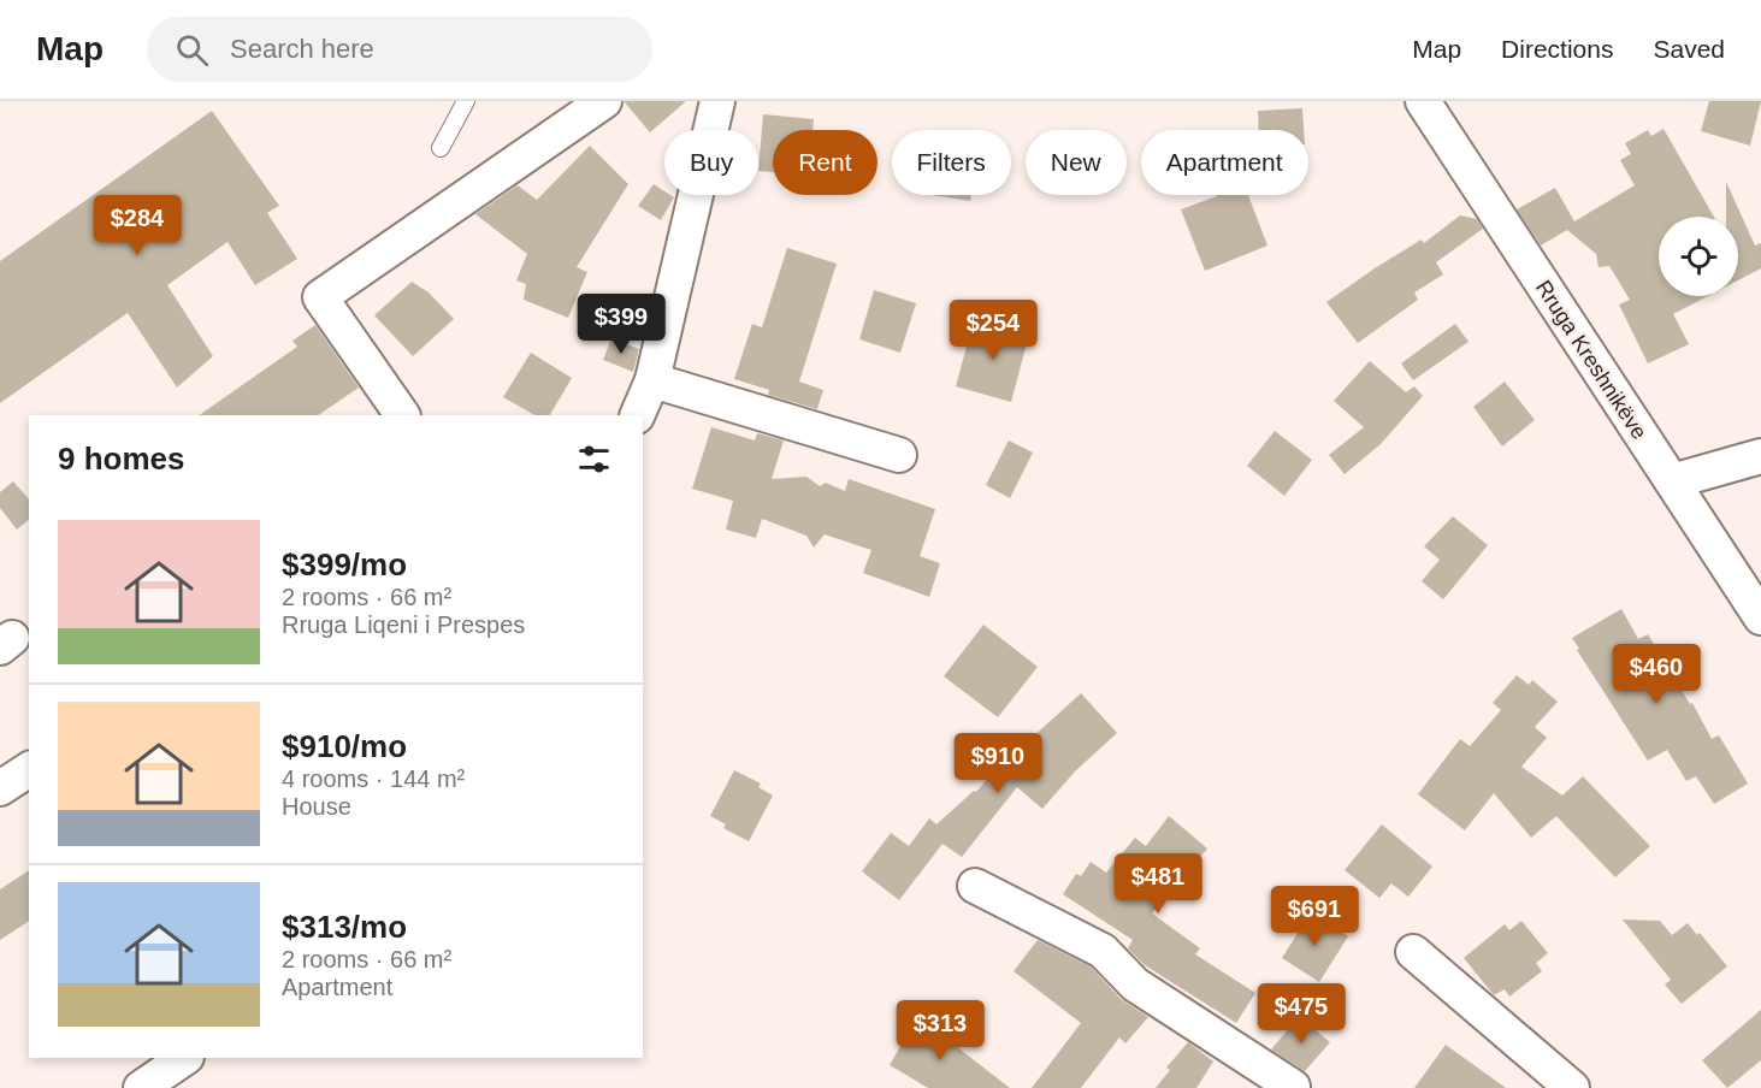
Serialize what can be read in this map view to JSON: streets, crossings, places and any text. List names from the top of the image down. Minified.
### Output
{"streets":{"street":["Rruga Kreshnikëve"]},"page":{"header":"Map","search":"Search here","nav":["Map","Directions","Saved"],"chip":["Buy","Rent","Filters","New","Apartment"],"price":["$284","$399","$254","$460","$910","$481","$691","$475","$313"],"heading":"9 homes","list":[{"name":"$399/mo","note":"2 rooms · 66 m² · Rruga Liqeni i Prespes"},{"name":"$910/mo","note":"4 rooms · 144 m² · House"},{"name":"$313/mo","note":"2 rooms · 66 m² · Apartment"}]}}
